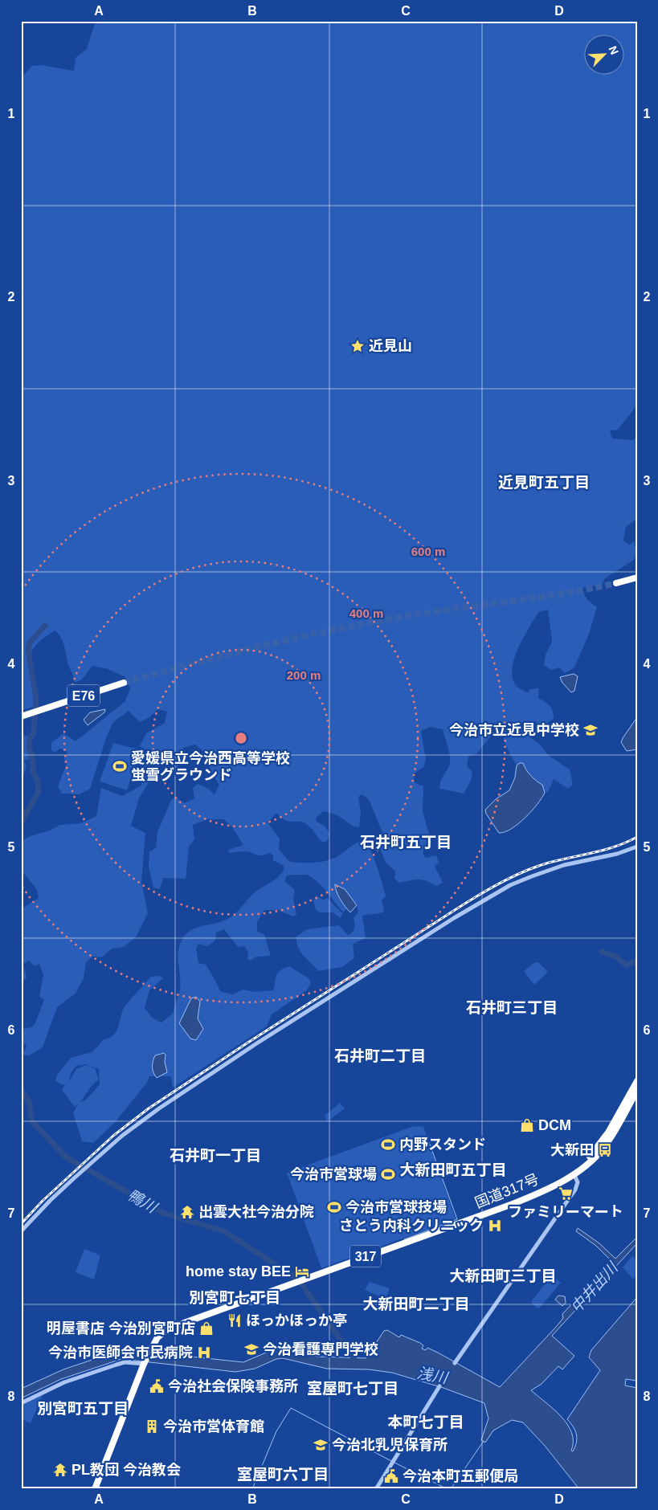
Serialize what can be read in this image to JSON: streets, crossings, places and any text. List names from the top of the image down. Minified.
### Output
{"streets":{"highway":["E76","国道317号","317"]},"districts":["近見町五丁目","石井町五丁目","石井町三丁目","石井町二丁目","石井町一丁目","大新田町五丁目","大新田町三丁目","別宮町七丁目","大新田町二丁目","室屋町七丁目","別宮町五丁目","本町七丁目","室屋町六丁目"],"water":["鴨川","中井出川","浅川"],"places":{"place":["近見山"],"school or university":["今治市立近見中学校","今治看護専門学校","今治北乳児保育所"],"sports":["愛媛県立今治西高等学校 蛍雪グラウンド","内野スタンド","今治市営球場","今治市営球技場"],"shop":["DCM","明屋書店 今治別宮町店"],"bus stop":["大新田"],"supermarket":["ファミリーマート"],"temple":["出雲大社今治分院","PL教団 今治教会"],"hospital":["さとう内科クリニック","今治市医師会市民病院"],"hotel":["home stay BEE"],"restaurant":["ほっかほっか亭"],"public building":["今治社会保険事務所","今治本町五郵便局"],"building":["今治市営体育館"]},"north":"top right","grid":{"columns":["A","B","C","D"],"rows":["1","2","3","4","5","6","7","8"]},"rings":["600 m","400 m","200 m"]}
